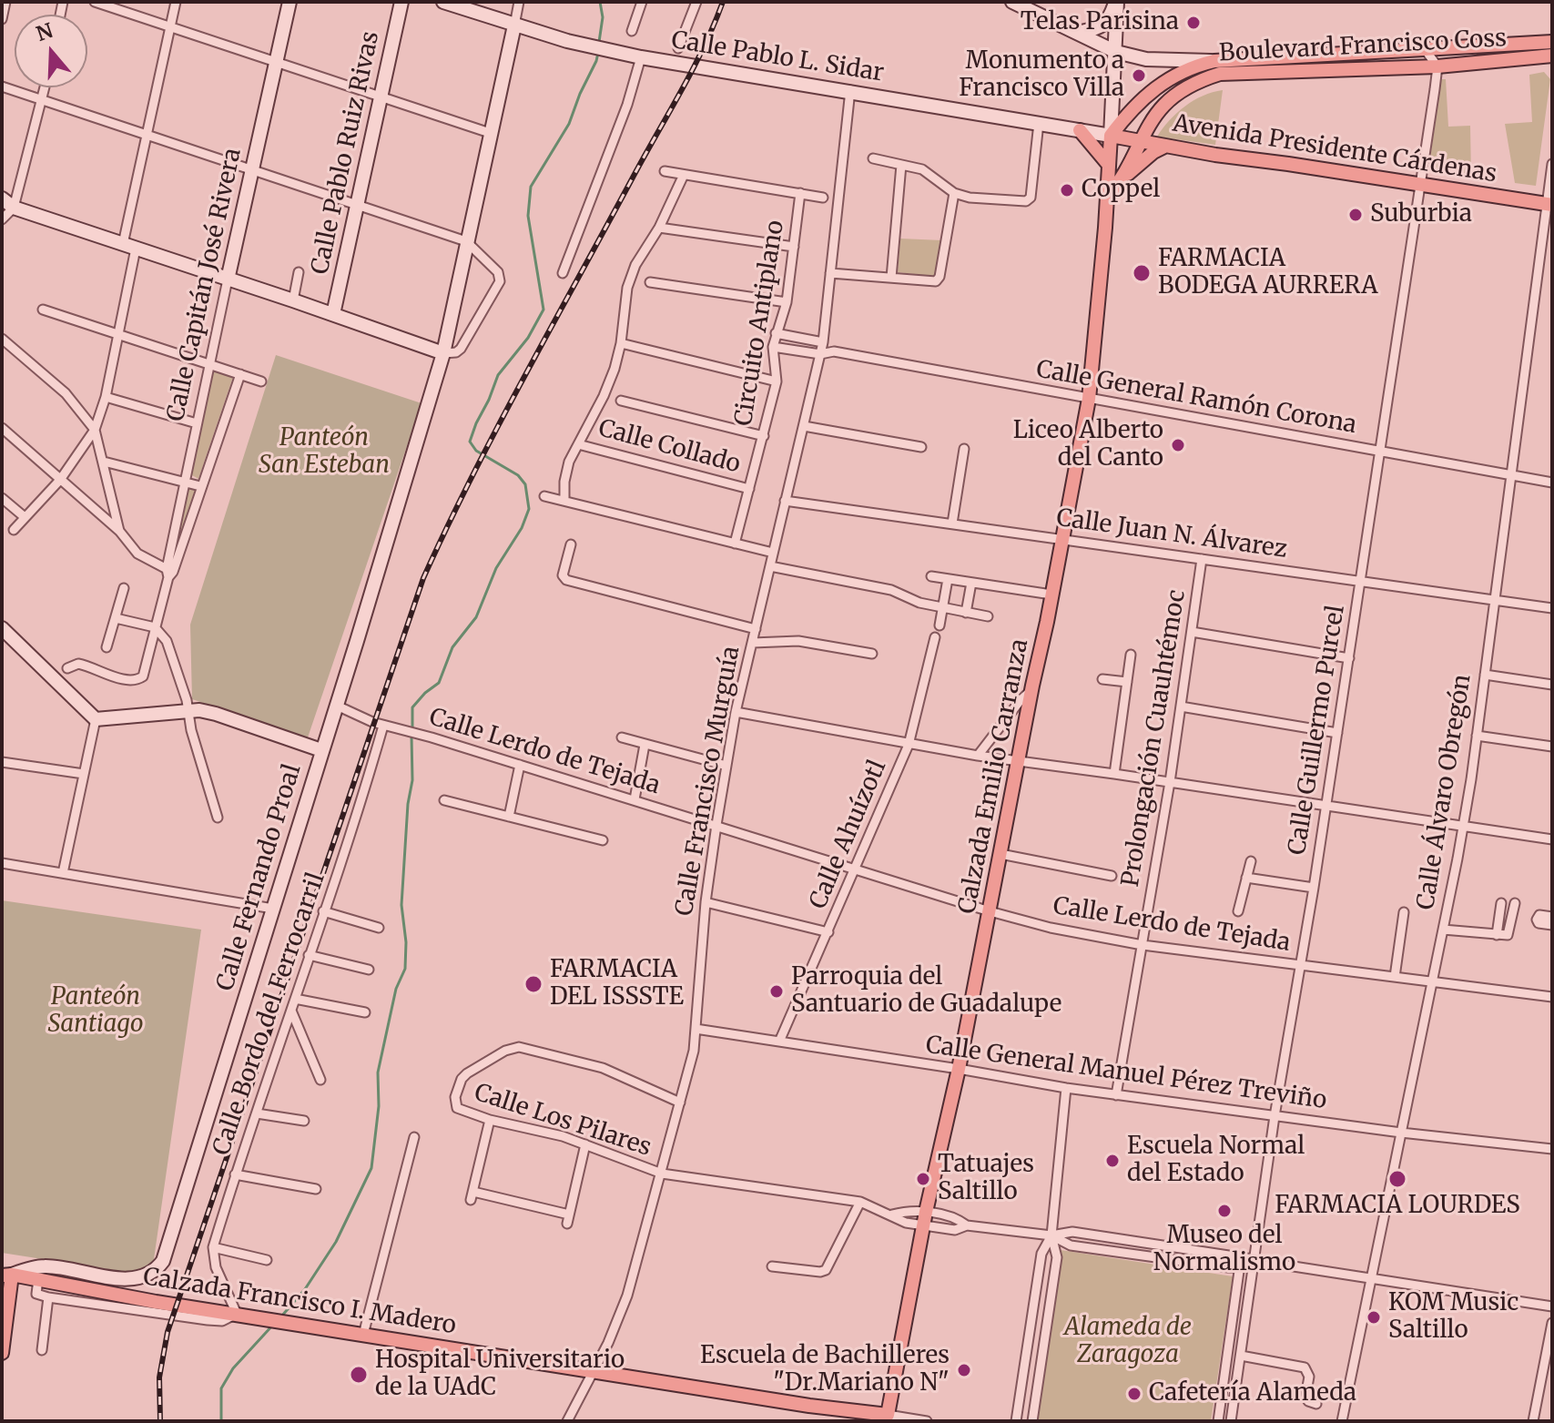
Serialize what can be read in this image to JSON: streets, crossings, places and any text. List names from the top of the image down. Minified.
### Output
{"streets":{"main road":["Boulevard Francisco Coss","Avenida Presidente Cárdenas","Calzada Emilio Carranza","Calzada Francisco I. Madero"],"street":["Calle Pablo L. Sidar","Calle Pablo Ruiz Rivas","Calle Capitán José Rivera","Circuito Antiplano","Calle General Ramón Corona","Calle Collado","Calle Juan N. Álvarez","Calle Guillermo Purcel","Prolongación Cuauhtémoc","Calle Lerdo de Tejada","Calle Francisco Murguía","Calle Álvaro Obregón","Calle Ahuízotl","Calle Fernando Proal","Calle Bordo del Ferrocarril","Calle General Manuel Pérez Treviño","Calle Los Pilares"]},"crossings":[["Boulevard Francisco Coss","Calle Pablo L. Sidar"],["Boulevard Francisco Coss","Avenida Presidente Cárdenas"],["Boulevard Francisco Coss","Calle Guillermo Purcel"],["Boulevard Francisco Coss","Calzada Emilio Carranza"],["Calle Pablo L. Sidar","Avenida Presidente Cárdenas"],["Calle Pablo L. Sidar","Calzada Emilio Carranza"],["Calle Pablo L. Sidar","Calle Francisco Murguía"],["Calle Pablo L. Sidar","Calle Fernando Proal"],["Avenida Presidente Cárdenas","Calle Guillermo Purcel"],["Avenida Presidente Cárdenas","Calzada Emilio Carranza"],["Avenida Presidente Cárdenas","Calle Álvaro Obregón"],["Circuito Antiplano","Calle Collado"],["Calle General Ramón Corona","Calle Guillermo Purcel"],["Calle General Ramón Corona","Calzada Emilio Carranza"],["Calle General Ramón Corona","Calle Francisco Murguía"],["Calle General Ramón Corona","Calle Álvaro Obregón"],["Calle Juan N. Álvarez","Calle Guillermo Purcel"],["Calle Juan N. Álvarez","Prolongación Cuauhtémoc"],["Calle Juan N. Álvarez","Calzada Emilio Carranza"],["Calle Juan N. Álvarez","Calle Francisco Murguía"],["Calle Juan N. Álvarez","Calle Álvaro Obregón"],["Calle Guillermo Purcel","Calle Lerdo de Tejada"],["Calle Guillermo Purcel","Calle General Manuel Pérez Treviño"],["Prolongación Cuauhtémoc","Calle Lerdo de Tejada"],["Prolongación Cuauhtémoc","Calle General Manuel Pérez Treviño"],["Calle Lerdo de Tejada","Calzada Emilio Carranza"],["Calle Lerdo de Tejada","Calle Francisco Murguía"],["Calle Lerdo de Tejada","Calle Álvaro Obregón"],["Calle Lerdo de Tejada","Calle Ahuízotl"],["Calle Lerdo de Tejada","Calle Fernando Proal"],["Calle Lerdo de Tejada","Calle Bordo del Ferrocarril"],["Calzada Emilio Carranza","Calle General Manuel Pérez Treviño"],["Calzada Emilio Carranza","Calle Los Pilares"],["Calzada Emilio Carranza","Calzada Francisco I. Madero"],["Calle Francisco Murguía","Calle General Manuel Pérez Treviño"],["Calle Francisco Murguía","Calle Los Pilares"],["Calle Francisco Murguía","Calzada Francisco I. Madero"],["Calle Álvaro Obregón","Calle General Manuel Pérez Treviño"],["Calle Ahuízotl","Calle General Manuel Pérez Treviño"],["Calle Fernando Proal","Calzada Francisco I. Madero"]],"parks":["Panteón San Esteban","Panteón Santiago","Alameda de Zaragoza"],"places":["Telas Parisina","Monumento a Francisco Villa","Coppel","Suburbia","FARMACIA BODEGA AURRERA","Liceo Alberto del Canto","FARMACIA DEL ISSSTE","Parroquia del Santuario de Guadalupe","Escuela Normal del Estado","Tatuajes Saltillo","FARMACIA LOURDES","Museo del Normalismo","KOM Music Saltillo","Escuela de Bachilleres \"Dr.Mariano N\"","Hospital Universitario de la UAdC","Cafetería Alameda"],"north":"top"}
